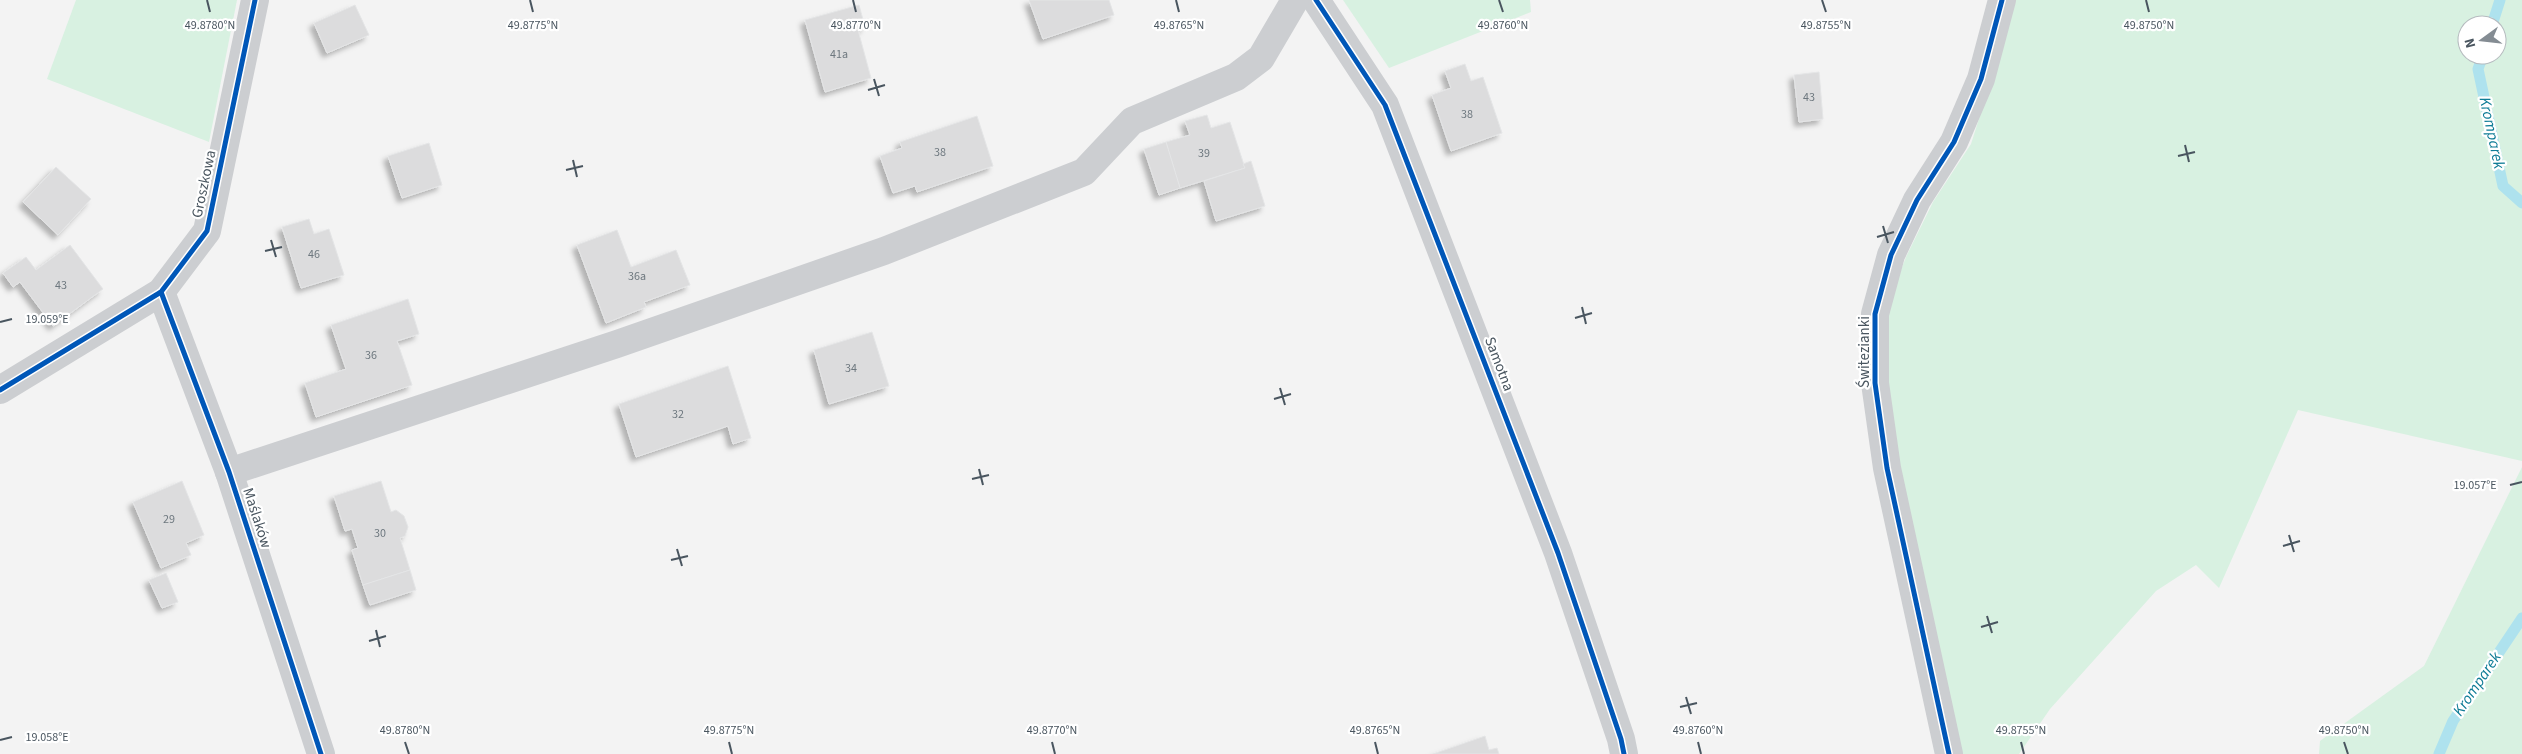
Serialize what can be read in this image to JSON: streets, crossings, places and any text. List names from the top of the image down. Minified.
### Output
{"streets":{"street":["Groszkowa","Świtezianki","Samotna","Maślaków"]},"crossings":[["Groszkowa","Maślaków"]],"water":["Kromparek"],"house_numbers":["41a","43","38","38","39","46","36a","43","36","34","32","29","30"],"north":"left","coordinates":["49.8780°N","49.8775°N","49.8770°N","49.8765°N","49.8760°N","49.8755°N","49.8750°N","19.059°E","19.057°E","19.058°E"]}
